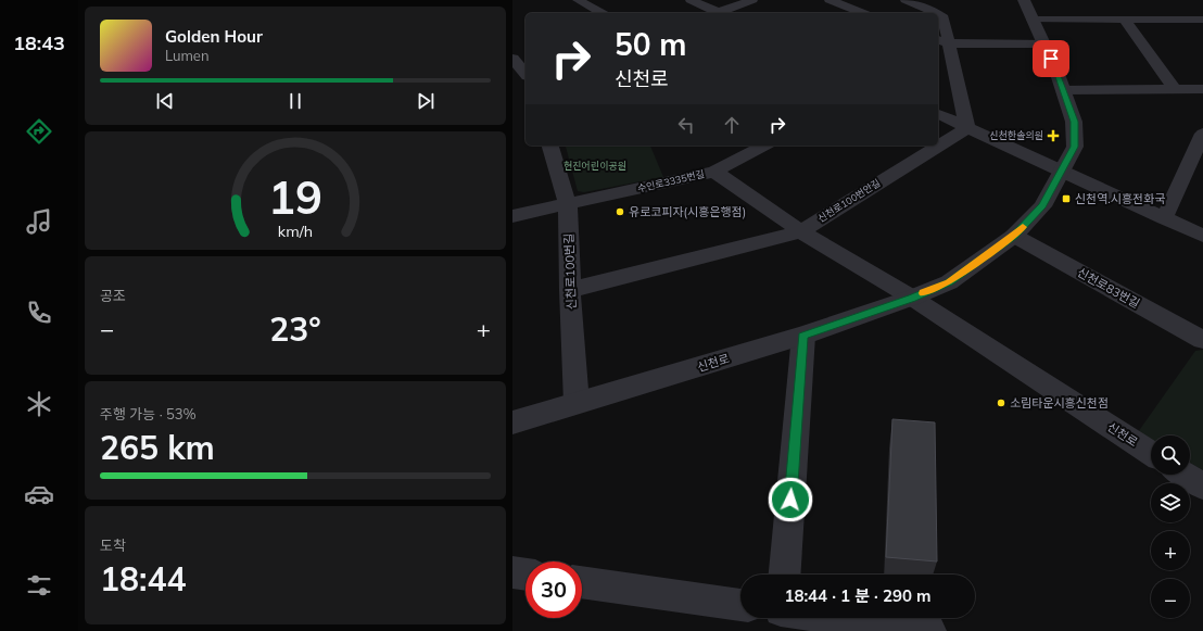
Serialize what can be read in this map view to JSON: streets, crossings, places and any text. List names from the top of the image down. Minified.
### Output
{"streets":{"street":["수인로3335번길","신천로100번안길","신천로100번길","신천로83번길","신천로"]},"crossings":[["수인로3335번길","신천로100번길"],["신천로100번안길","신천로100번길"],["신천로100번길","신천로"],["신천로83번길","신천로"]],"parks":["현진어린이공원"],"places":{"health":["신천한솔의원"],"transit":["신천역.시흥전화국"],"other":["유로코피자(시흥은행점)","소림타운시흥신천점"]},"page":{"tabs":"18:43","turn":["50 m","신천로"],"song":["Golden Hour","Lumen"],"tile":["공조",["주행 가능 · 53%","265 km"],["도착","18:44"]],"heat":["−","23°","+"],"map_buttons":["+","−"],"limit":"30","trip":"18:44 · 1 분 · 290 m","gauge":["19","km/h"]}}
